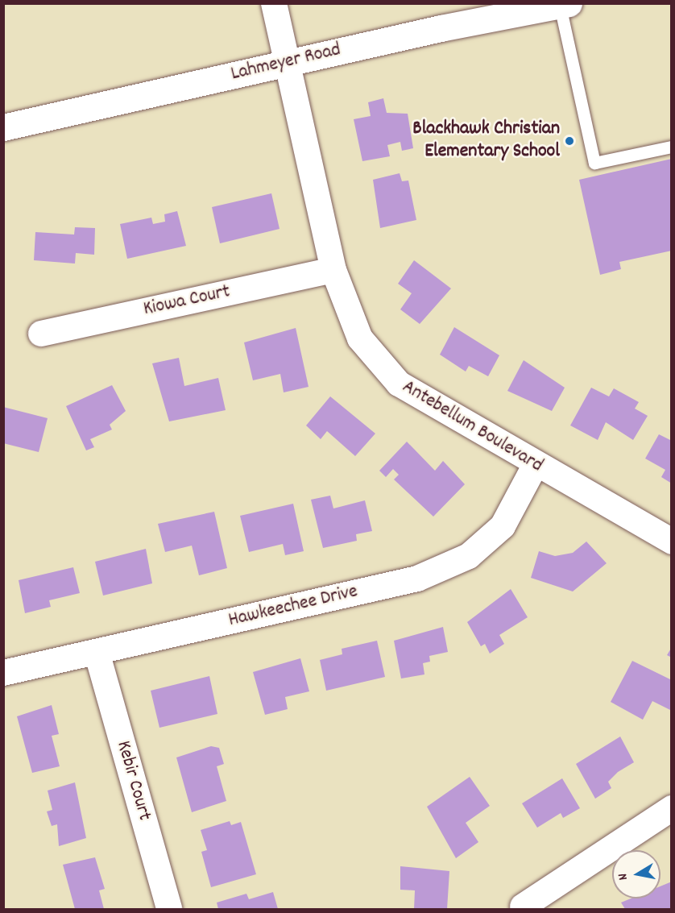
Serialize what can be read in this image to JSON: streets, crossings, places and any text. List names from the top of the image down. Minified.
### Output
{"streets":{"street":["Lahmeyer Road","Kiowa Court","Antebellum Boulevard","Hawkeechee Drive","Kebir Court"]},"crossings":[["Lahmeyer Road","Antebellum Boulevard"],["Kiowa Court","Antebellum Boulevard"],["Antebellum Boulevard","Hawkeechee Drive"],["Hawkeechee Drive","Kebir Court"]],"places":["Blackhawk Christian Elementary School"],"north":"left"}
